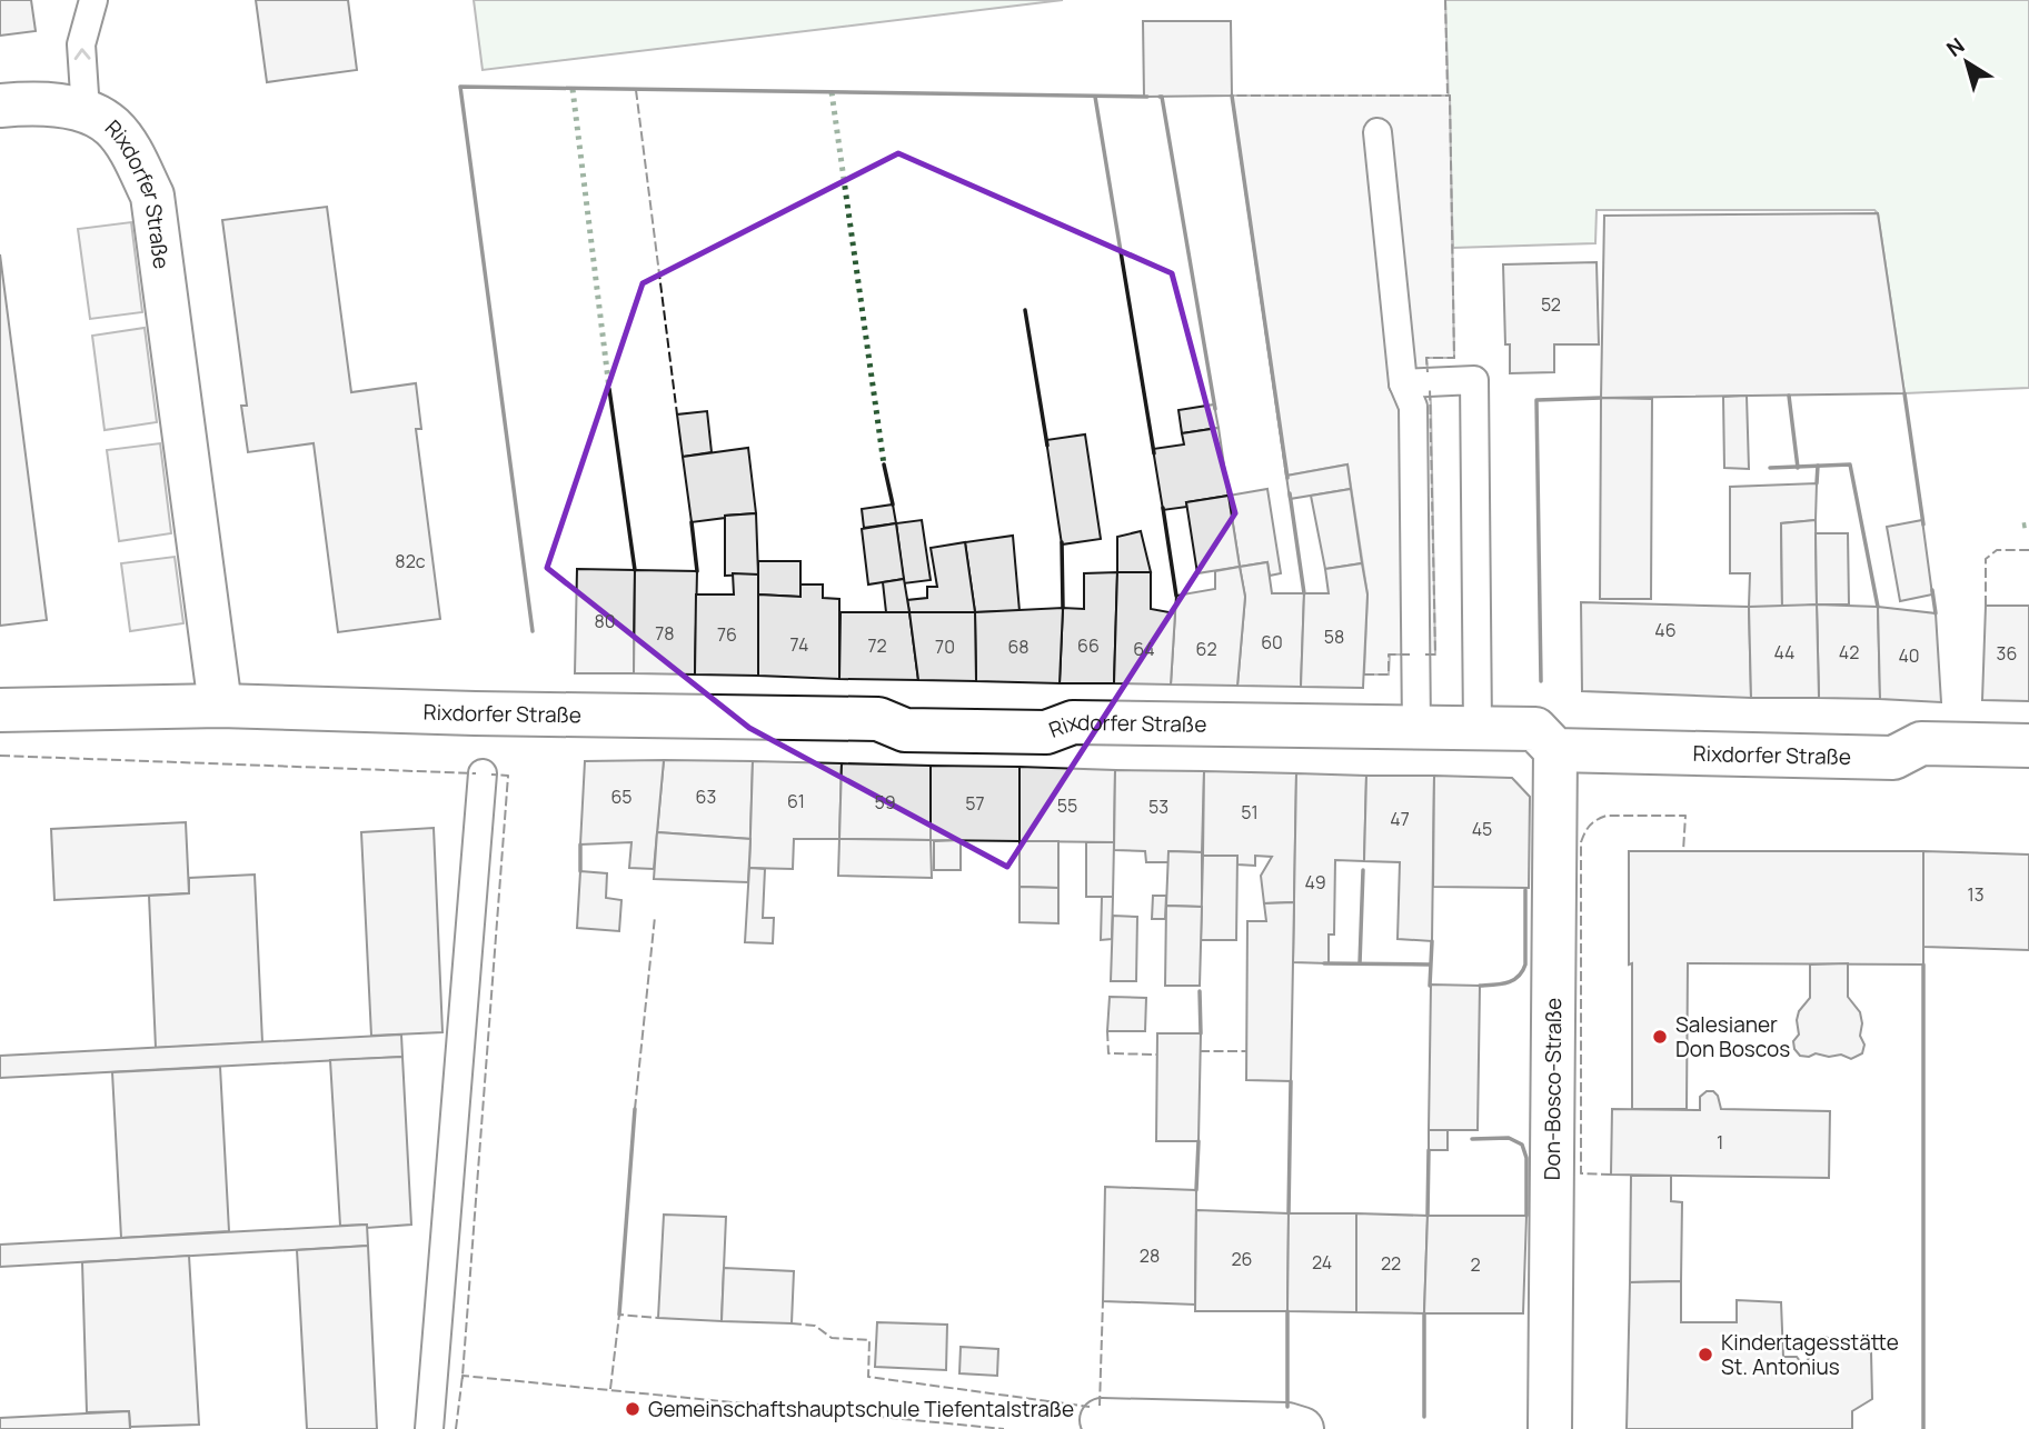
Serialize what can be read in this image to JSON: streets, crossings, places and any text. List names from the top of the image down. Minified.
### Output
{"streets":{"street":["Rixdorfer Straße","Don-Bosco-Straße"]},"crossings":[["Rixdorfer Straße","Don-Bosco-Straße"]],"places":["Salesianer Don Boscos","Kindertagesstätte St. Antonius","Gemeinschaftshauptschule Tiefentalstraße"],"house_numbers":["52","82c","80","46","78","76","58","60","74","72","66","70","68","64","62","44","42","36","40","65","63","61","59","57","55","53","51","47","45","49","13","1","28","26","24","22","2"],"north":"top left"}
